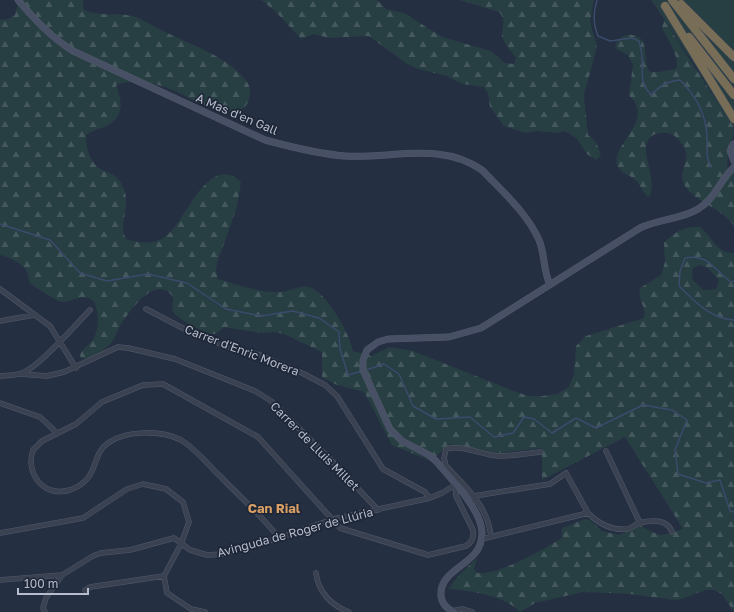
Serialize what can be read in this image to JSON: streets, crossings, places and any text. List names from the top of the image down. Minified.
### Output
{"streets":{"main road":["A Mas d'en Gall"],"street":["Carrer d'Enric Morera","Carrer de Lluis Millet","Avinguda de Roger de Llúria"]},"crossings":[["Carrer d'Enric Morera","Avinguda de Roger de Llúria"],["Carrer de Lluis Millet","Avinguda de Roger de Llúria"]],"districts":["Can Rial"],"scale_bar":"100 m"}
